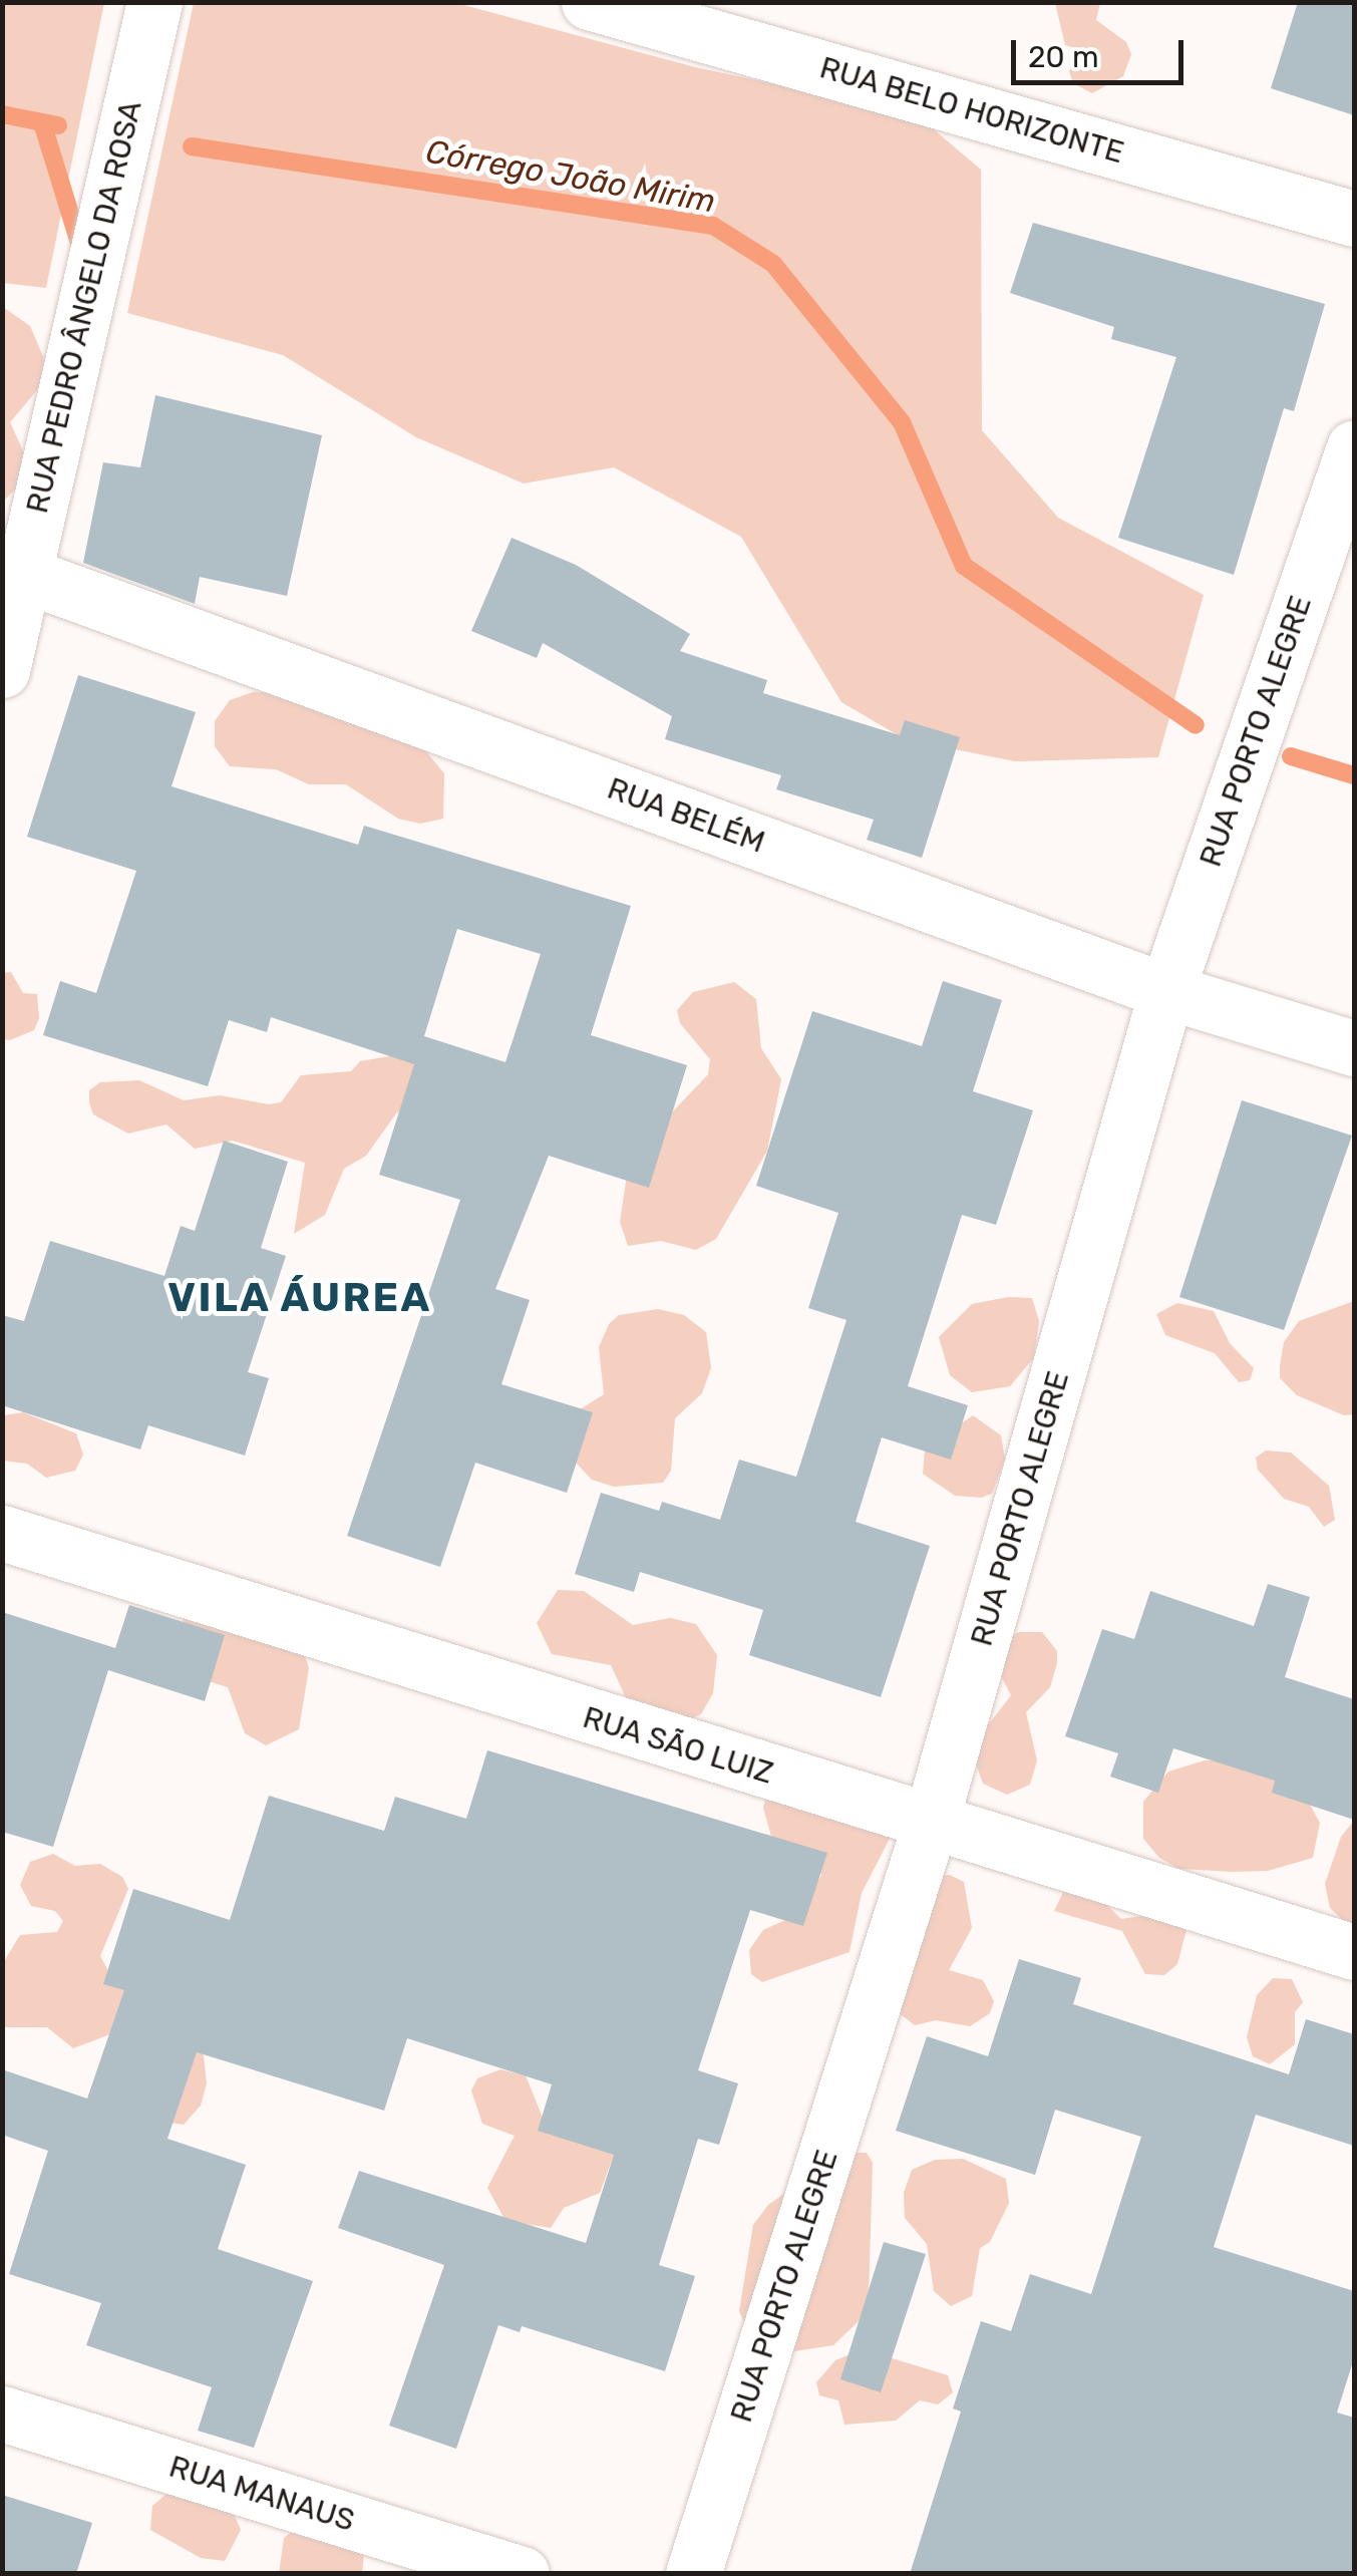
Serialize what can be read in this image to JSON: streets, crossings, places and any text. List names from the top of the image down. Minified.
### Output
{"streets":{"street":["RUA BELO HORIZONTE","RUA PEDRO ÂNGELO DA ROSA","RUA PORTO ALEGRE","RUA BELÉM","RUA SÃO LUIZ","RUA MANAUS"]},"crossings":[["RUA PEDRO ÂNGELO DA ROSA","RUA BELÉM"],["RUA PORTO ALEGRE","RUA BELÉM"],["RUA PORTO ALEGRE","RUA SÃO LUIZ"]],"districts":["VILA ÁUREA"],"water":["Córrego João Mirim"],"scale_bar":"20 m"}
